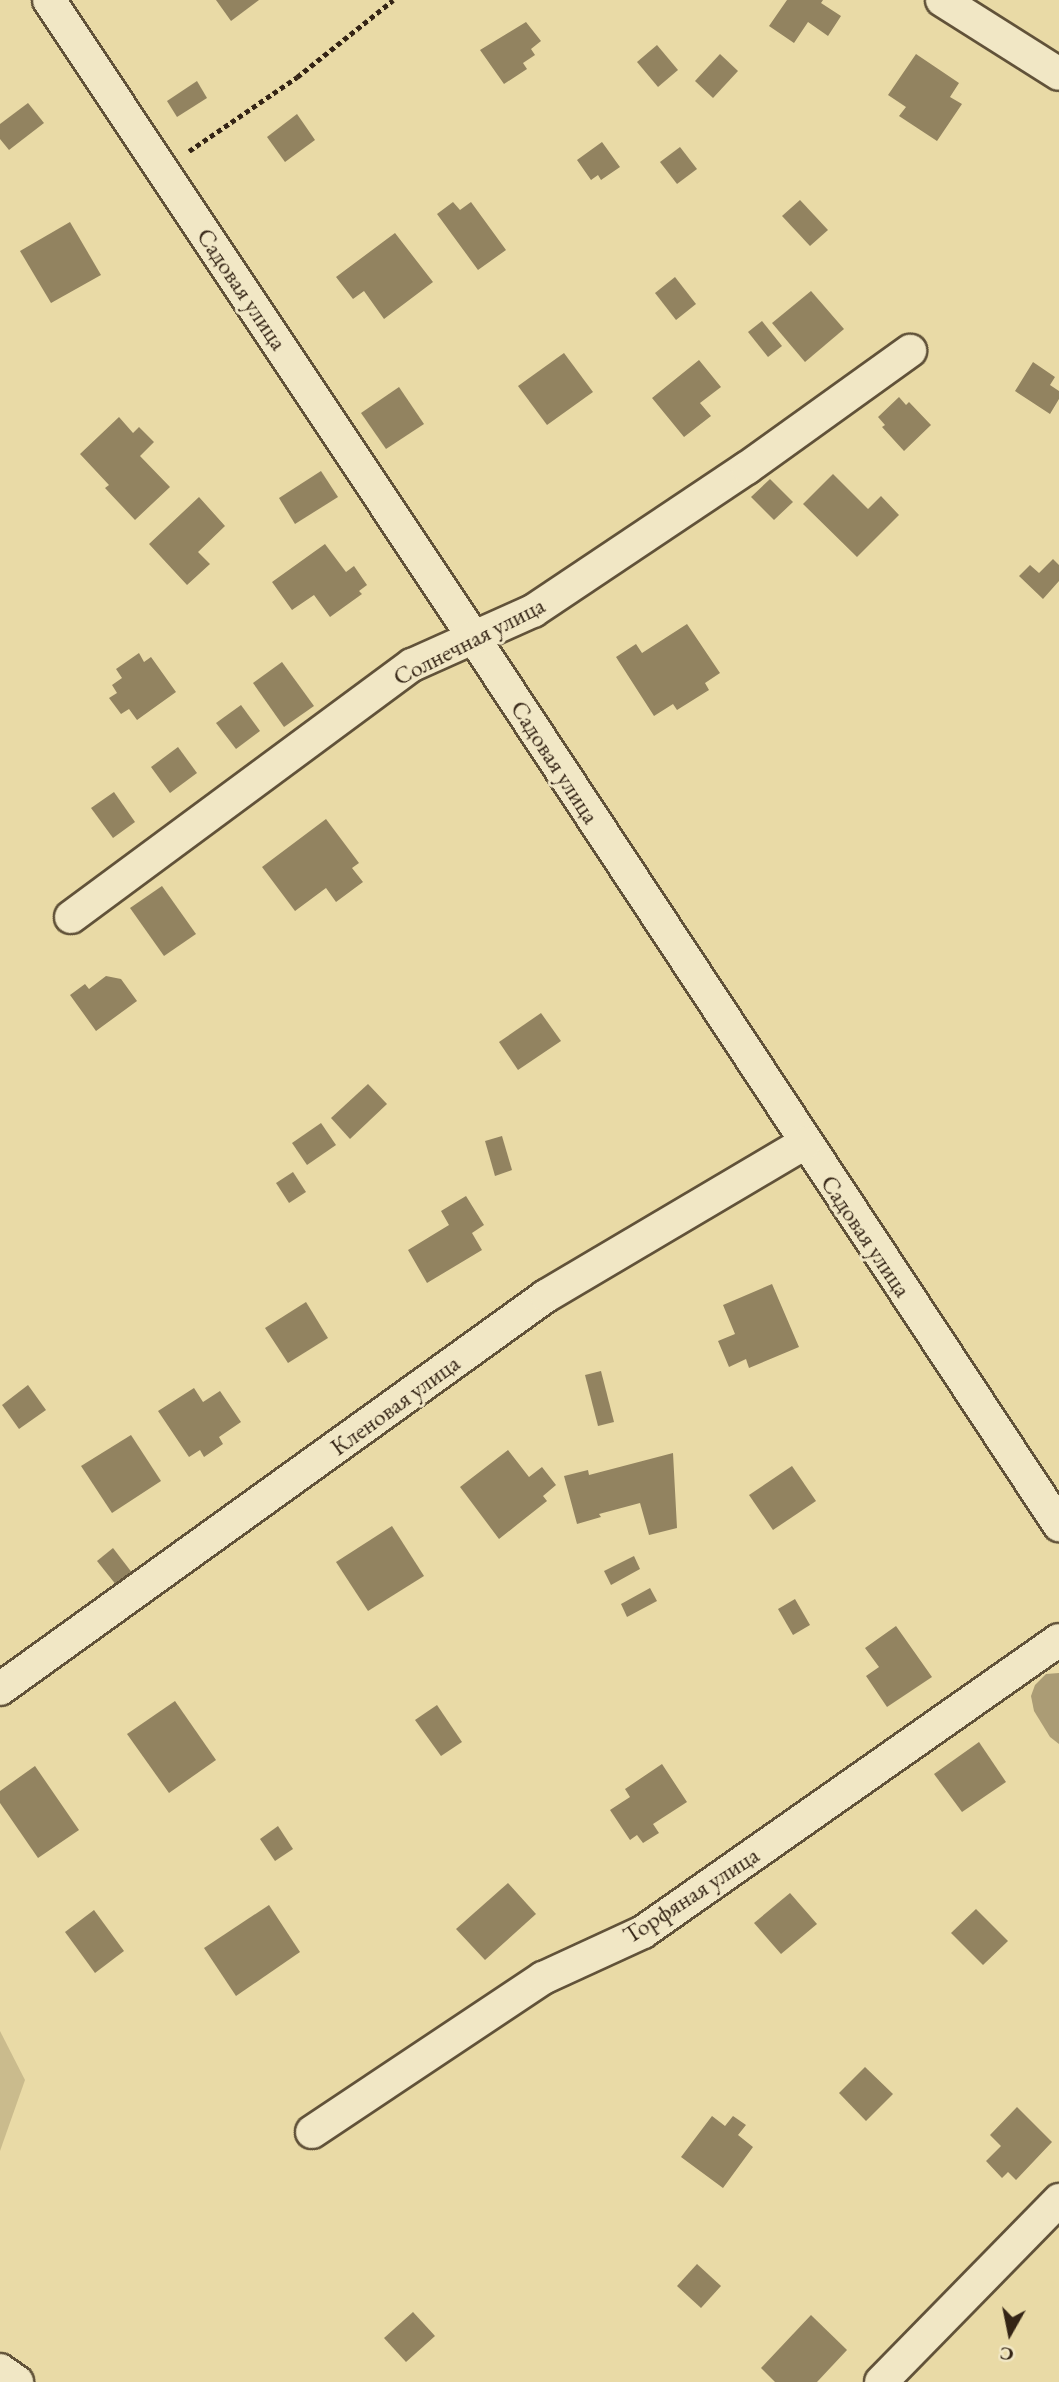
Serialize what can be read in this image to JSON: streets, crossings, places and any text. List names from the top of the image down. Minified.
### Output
{"streets":{"street":["Садовая улица","Солнечная улица","Кленовая улица","Торфяная улица"]},"crossings":[["Садовая улица","Солнечная улица"],["Садовая улица","Кленовая улица"]],"north":"bottom"}
